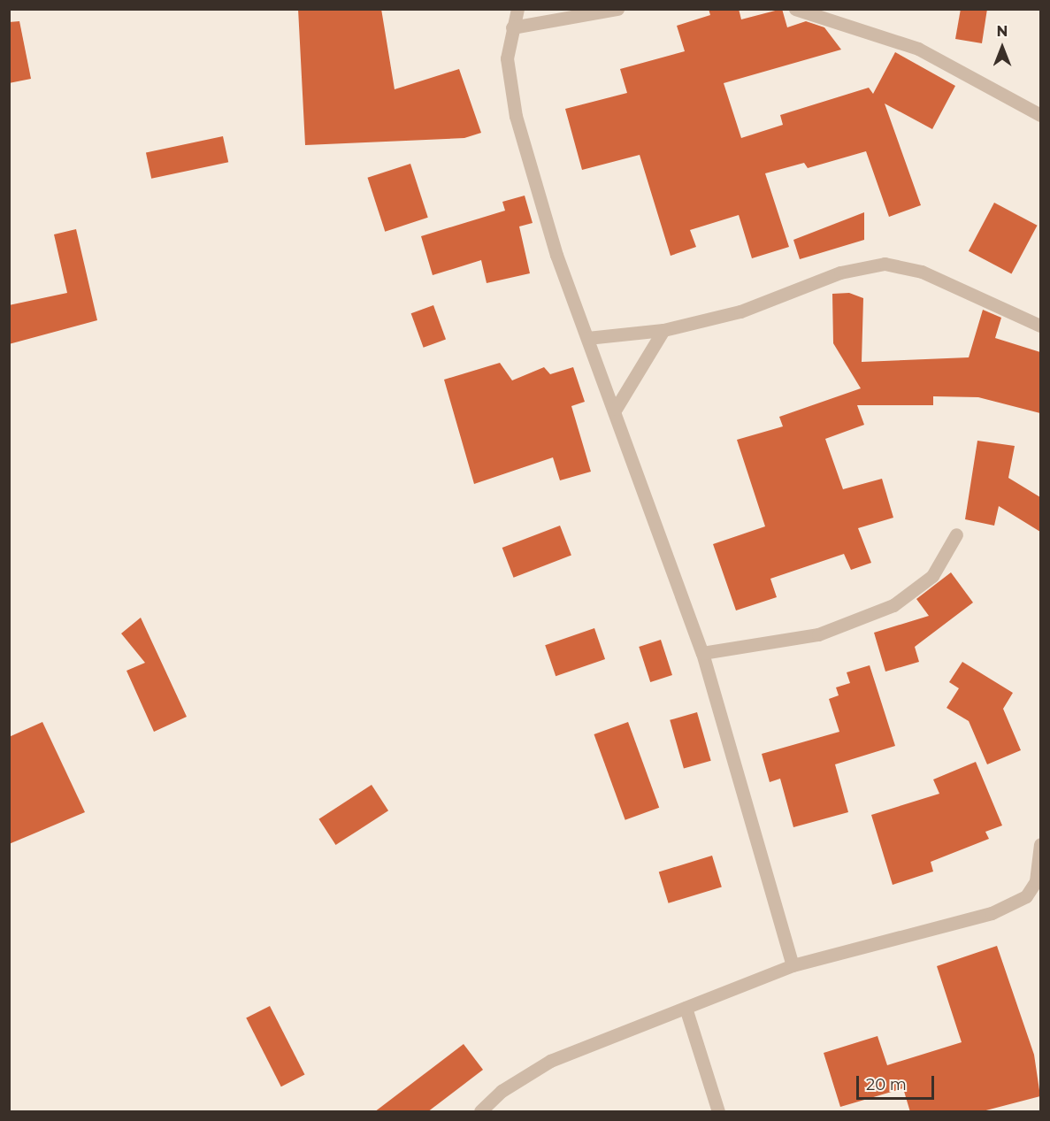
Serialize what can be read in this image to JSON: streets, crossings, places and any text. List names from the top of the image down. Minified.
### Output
{"scale_bar":"20 m","north":"top"}
